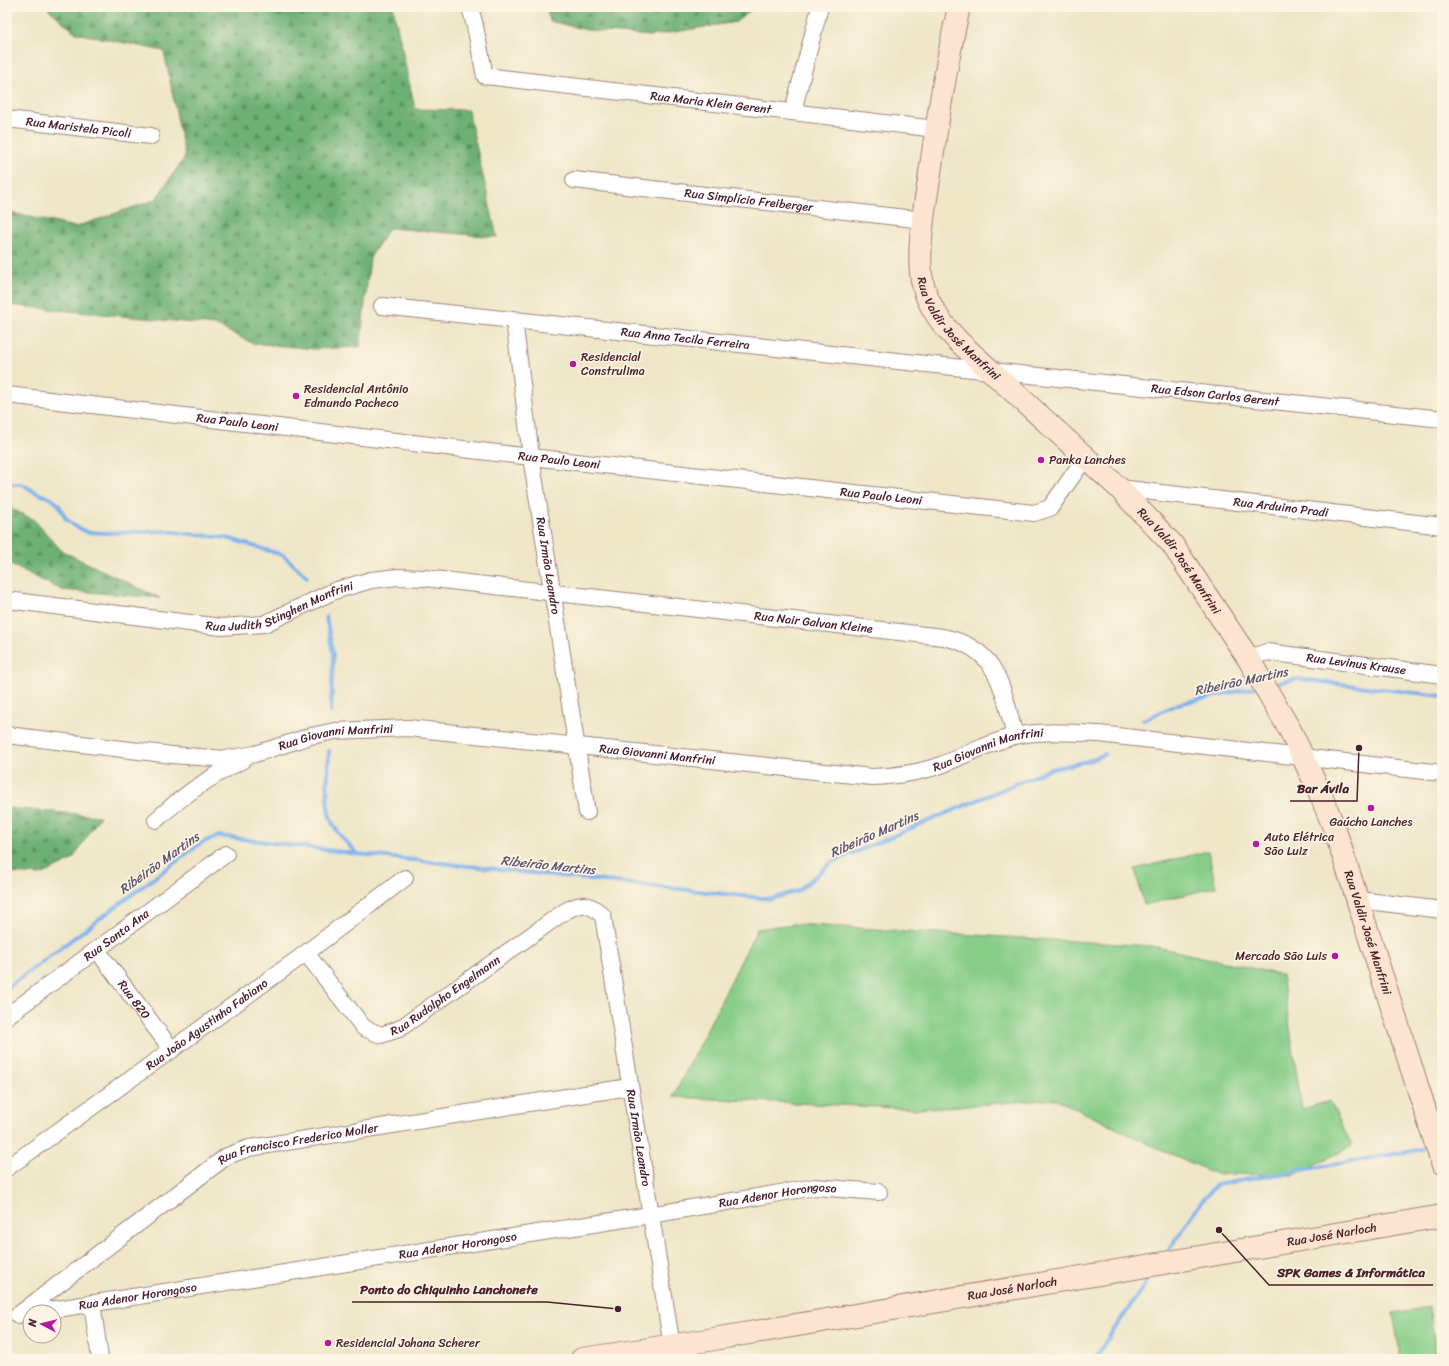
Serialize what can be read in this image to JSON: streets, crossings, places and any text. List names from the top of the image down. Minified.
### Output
{"streets":{"street":["Rua Maria Klein Gerent","Rua Maristela Picoli","Rua Simplício Freiberger","Rua Valdir José Manfrini","Rua Anna Tecila Ferreira","Rua Edson Carlos Gerent","Rua Paulo Leoni","Rua Arduino Pradi","Rua Irmão Leandro","Rua Judith Stinghen Manfrini","Rua Nair Galvan Kleine","Rua Levinus Krause","Rua Giovanni Manfrini","Rua Santa Ana","Rua Rudolpho Engelmann","Rua 820","Rua João Agustinho Fabiano","Rua Francisco Frederico Moller","Rua Adenor Horongoso","Rua José Narloch"]},"crossings":[["Rua Maria Klein Gerent","Rua Valdir José Manfrini"],["Rua Simplício Freiberger","Rua Valdir José Manfrini"],["Rua Valdir José Manfrini","Rua Anna Tecila Ferreira"],["Rua Valdir José Manfrini","Rua Edson Carlos Gerent"],["Rua Valdir José Manfrini","Rua Paulo Leoni"],["Rua Valdir José Manfrini","Rua Arduino Pradi"],["Rua Valdir José Manfrini","Rua Levinus Krause"],["Rua Valdir José Manfrini","Rua Giovanni Manfrini"],["Rua Anna Tecila Ferreira","Rua Edson Carlos Gerent"],["Rua Anna Tecila Ferreira","Rua Irmão Leandro"],["Rua Paulo Leoni","Rua Irmão Leandro"],["Rua Irmão Leandro","Rua Judith Stinghen Manfrini"],["Rua Irmão Leandro","Rua Nair Galvan Kleine"],["Rua Irmão Leandro","Rua Giovanni Manfrini"],["Rua Irmão Leandro","Rua Rudolpho Engelmann"],["Rua Irmão Leandro","Rua Francisco Frederico Moller"],["Rua Irmão Leandro","Rua Adenor Horongoso"],["Rua Irmão Leandro","Rua José Narloch"],["Rua Judith Stinghen Manfrini","Rua Nair Galvan Kleine"],["Rua Nair Galvan Kleine","Rua Giovanni Manfrini"],["Rua Santa Ana","Rua 820"],["Rua Rudolpho Engelmann","Rua João Agustinho Fabiano"],["Rua 820","Rua João Agustinho Fabiano"]],"water":["Ribeirão Martins"],"places":["Residencial Construlima","Residencial Antônio Edmundo Pacheco","Panka Lanches","Bar Ávila","Gaúcho Lanches","Auto Elétrica São Luiz","Mercado São Luis","SPK Games & Informática","Ponto do Chiquinho Lanchonete","Residencial Johana Scherer"],"north":"left"}
